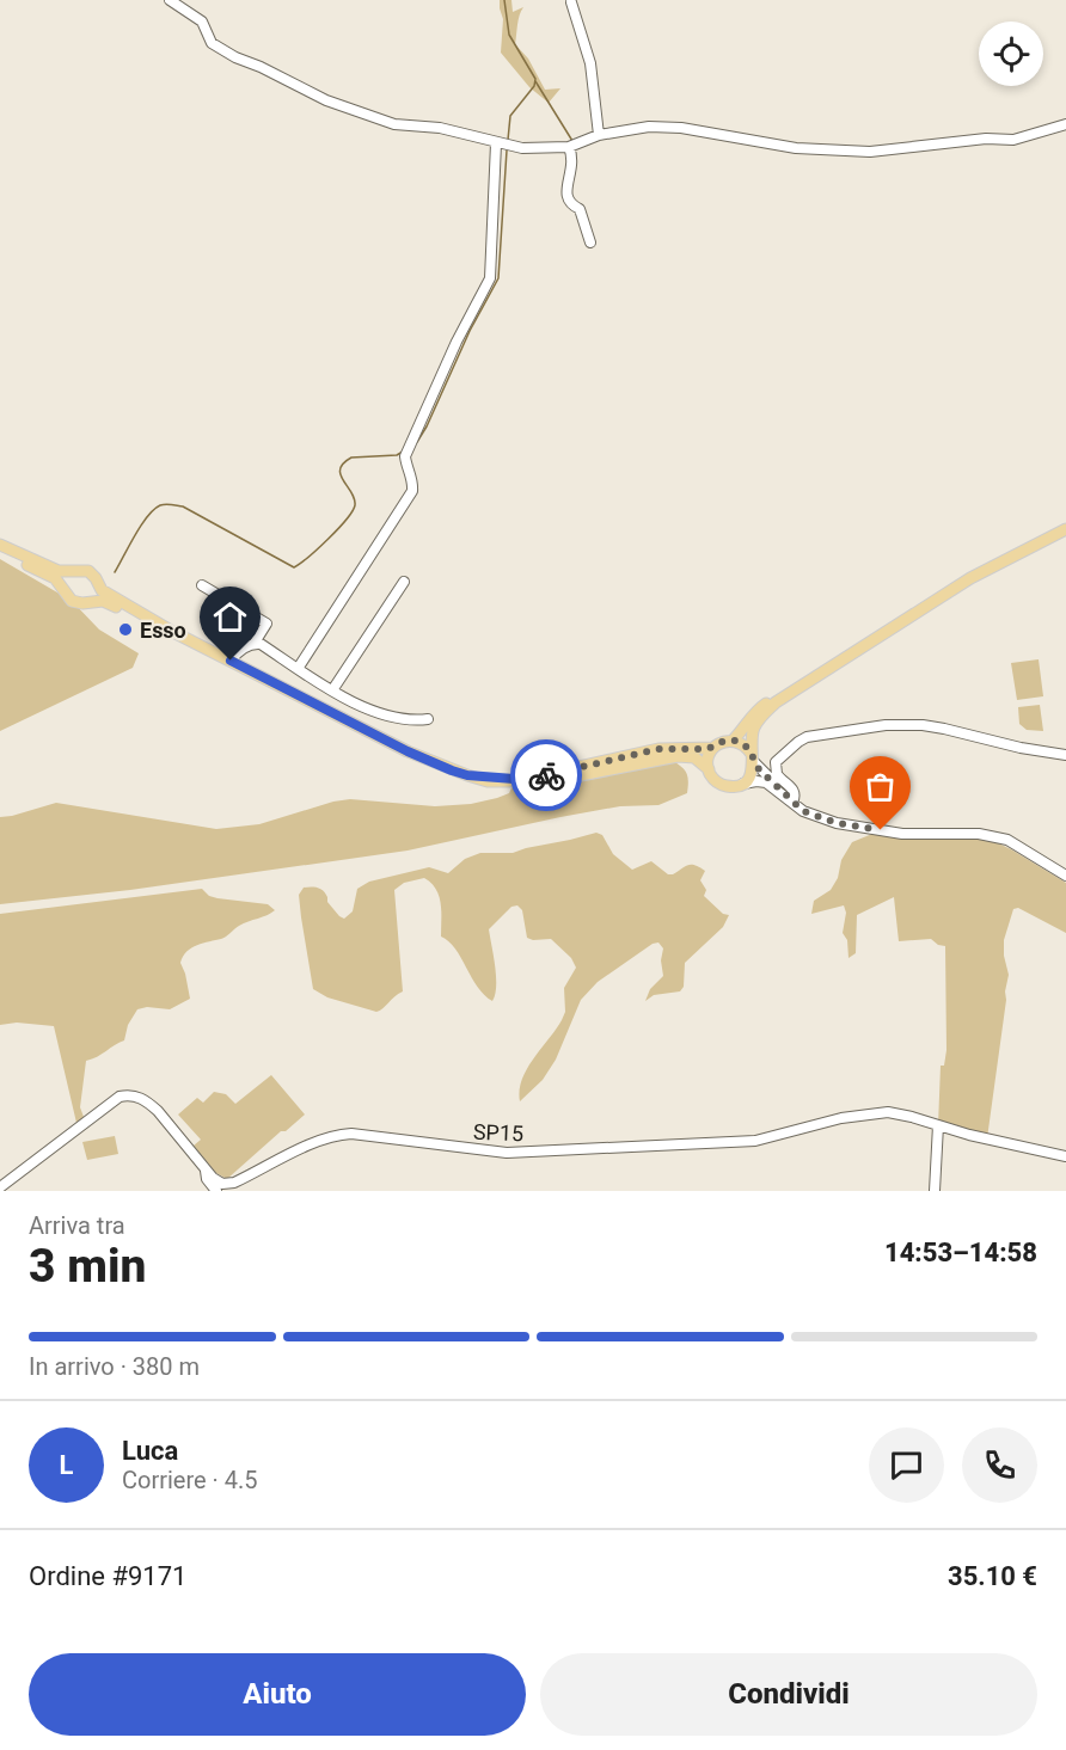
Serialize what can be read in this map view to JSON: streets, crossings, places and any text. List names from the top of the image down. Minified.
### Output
{"streets":{"street":["SP15"]},"places":["Esso"],"page":{"heading":["3 min","Arriva tra","14:53–14:58"],"panel":["Luca","Corriere · 4.5","Ordine #9171","35.10 €"],"bar":"In arrivo · 380 m","round":"L","buttons":["Aiuto","Condividi"]}}
